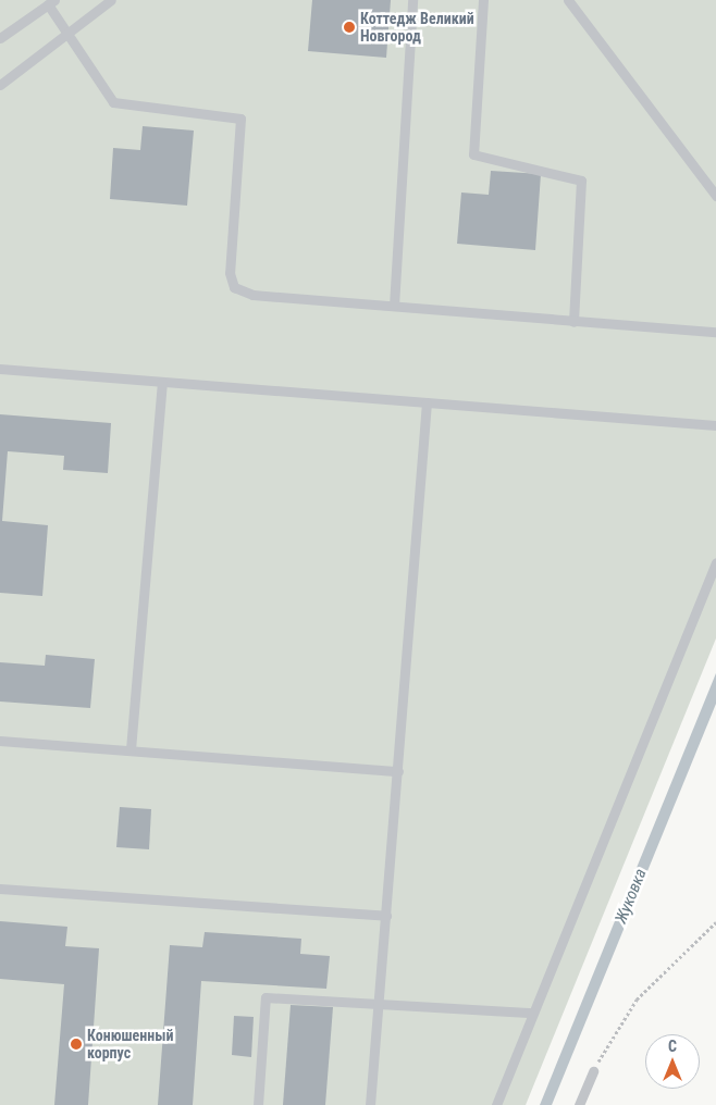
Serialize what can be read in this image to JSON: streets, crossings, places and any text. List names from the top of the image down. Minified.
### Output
{"water":["Жуковка"],"places":["Коттедж Великий Новгород","Конюшенный корпус"],"north":"top"}
